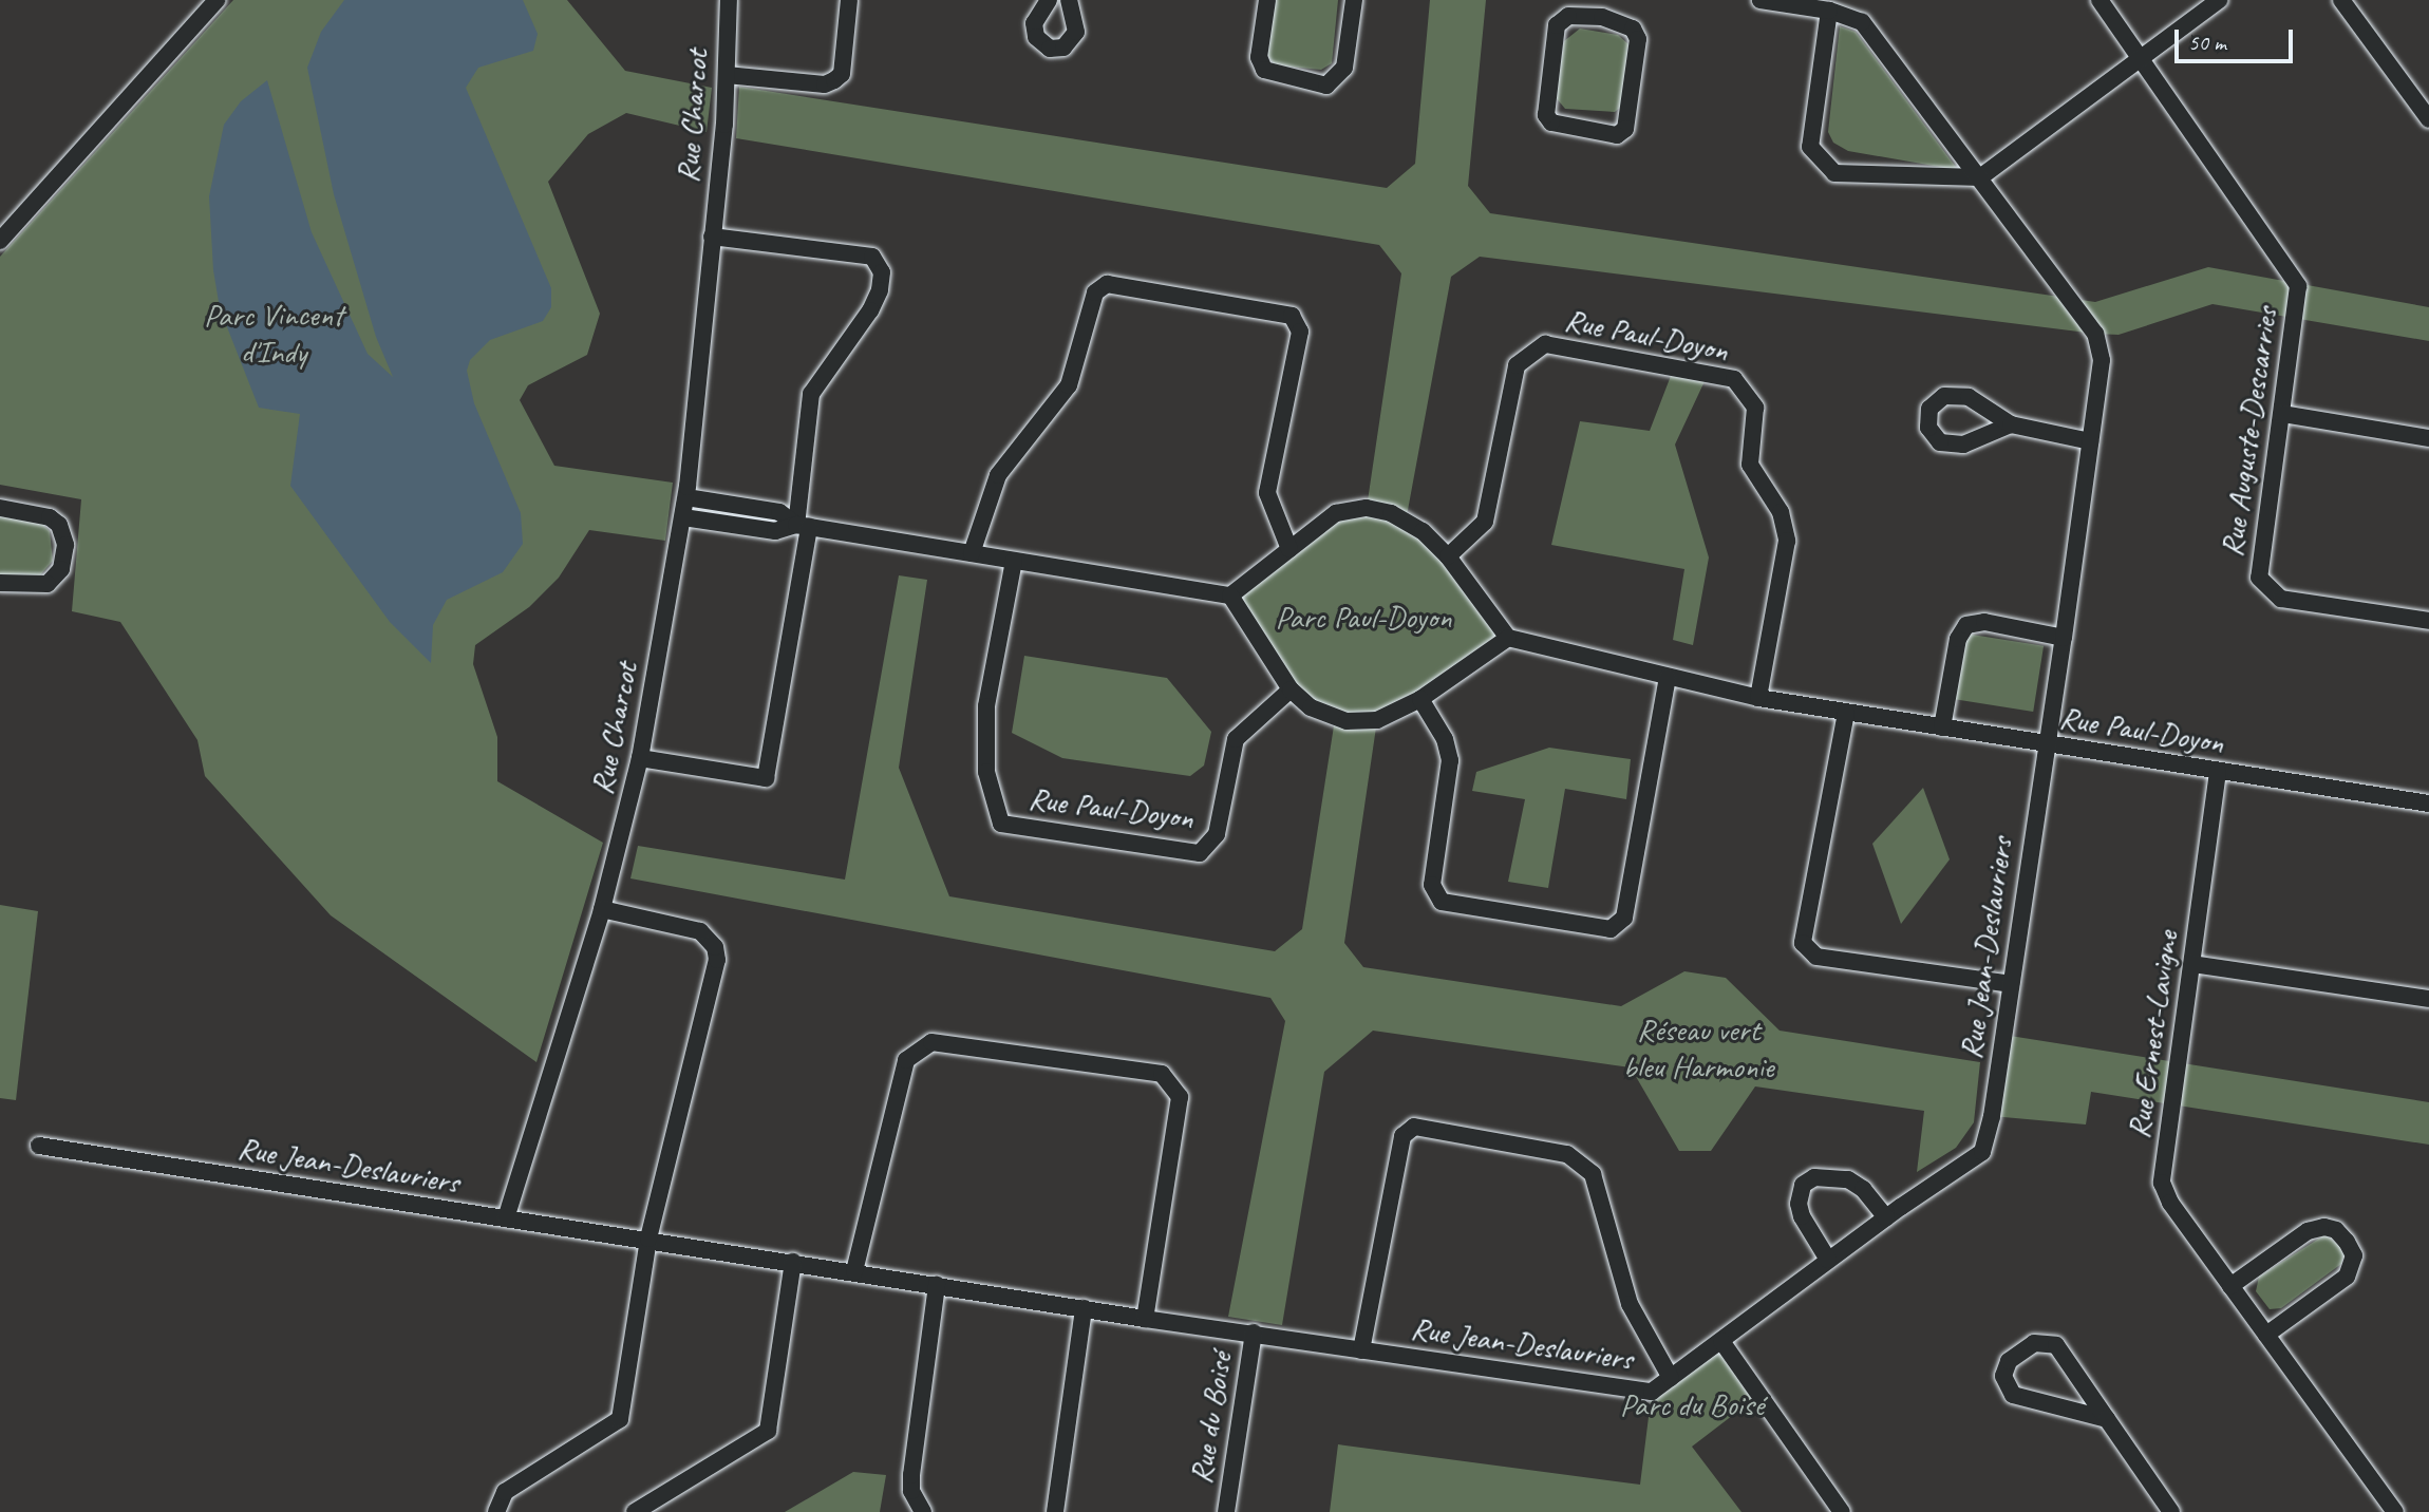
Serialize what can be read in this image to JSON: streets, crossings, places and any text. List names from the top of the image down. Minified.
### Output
{"streets":{"street":["Rue Charcot","Rue Paul-Doyon","Rue Auguste-Descarries","Rue Jean-Deslauriers","Rue Ernest-Lavigne","Rue du Boisé"]},"crossings":[["Rue Charcot","Rue Jean-Deslauriers"],["Rue Paul-Doyon","Rue Jean-Deslauriers"],["Rue Paul-Doyon","Rue Ernest-Lavigne"],["Rue Jean-Deslauriers","Rue du Boisé"]],"parks":["Parc Vincent d'Indy","Parc Paul-Doyon","Réseau vert bleu Harmonie","Parc du Boisé"],"scale_bar":"50 m"}
